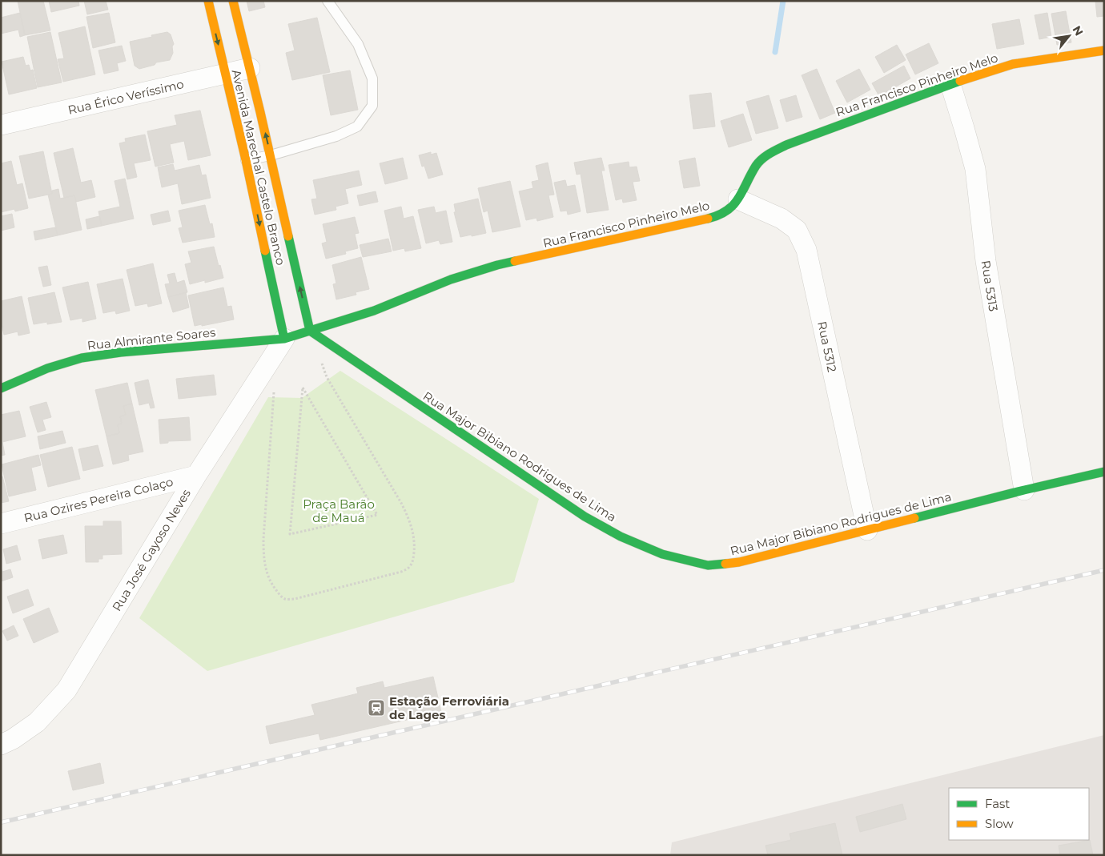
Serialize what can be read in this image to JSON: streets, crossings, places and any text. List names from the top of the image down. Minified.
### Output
{"streets":{"street":["Rua Francisco Pinheiro Melo","Rua Érico Veríssimo","Avenida Marechal Castelo Branco","Rua 5313","Rua Almirante Soares","Rua 5312","Rua Major Bibiano Rodrigues de Lima","Rua Ozires Pereira Colaço","Rua José Gayoso Neves"]},"crossings":[["Rua Francisco Pinheiro Melo","Avenida Marechal Castelo Branco"],["Rua Francisco Pinheiro Melo","Rua 5313"],["Rua Francisco Pinheiro Melo","Rua Almirante Soares"],["Rua Francisco Pinheiro Melo","Rua 5312"],["Rua Francisco Pinheiro Melo","Rua Major Bibiano Rodrigues de Lima"],["Rua Francisco Pinheiro Melo","Rua José Gayoso Neves"],["Rua Érico Veríssimo","Avenida Marechal Castelo Branco"],["Avenida Marechal Castelo Branco","Rua Almirante Soares"],["Avenida Marechal Castelo Branco","Rua Major Bibiano Rodrigues de Lima"],["Avenida Marechal Castelo Branco","Rua José Gayoso Neves"],["Rua 5313","Rua Major Bibiano Rodrigues de Lima"],["Rua Almirante Soares","Rua José Gayoso Neves"],["Rua 5312","Rua Major Bibiano Rodrigues de Lima"],["Rua Ozires Pereira Colaço","Rua José Gayoso Neves"]],"parks":["Praça Barão de Mauá"],"places":{"station":["Estação Ferroviária de Lages"]},"legend":["Fast","Slow"],"north":"top right"}
